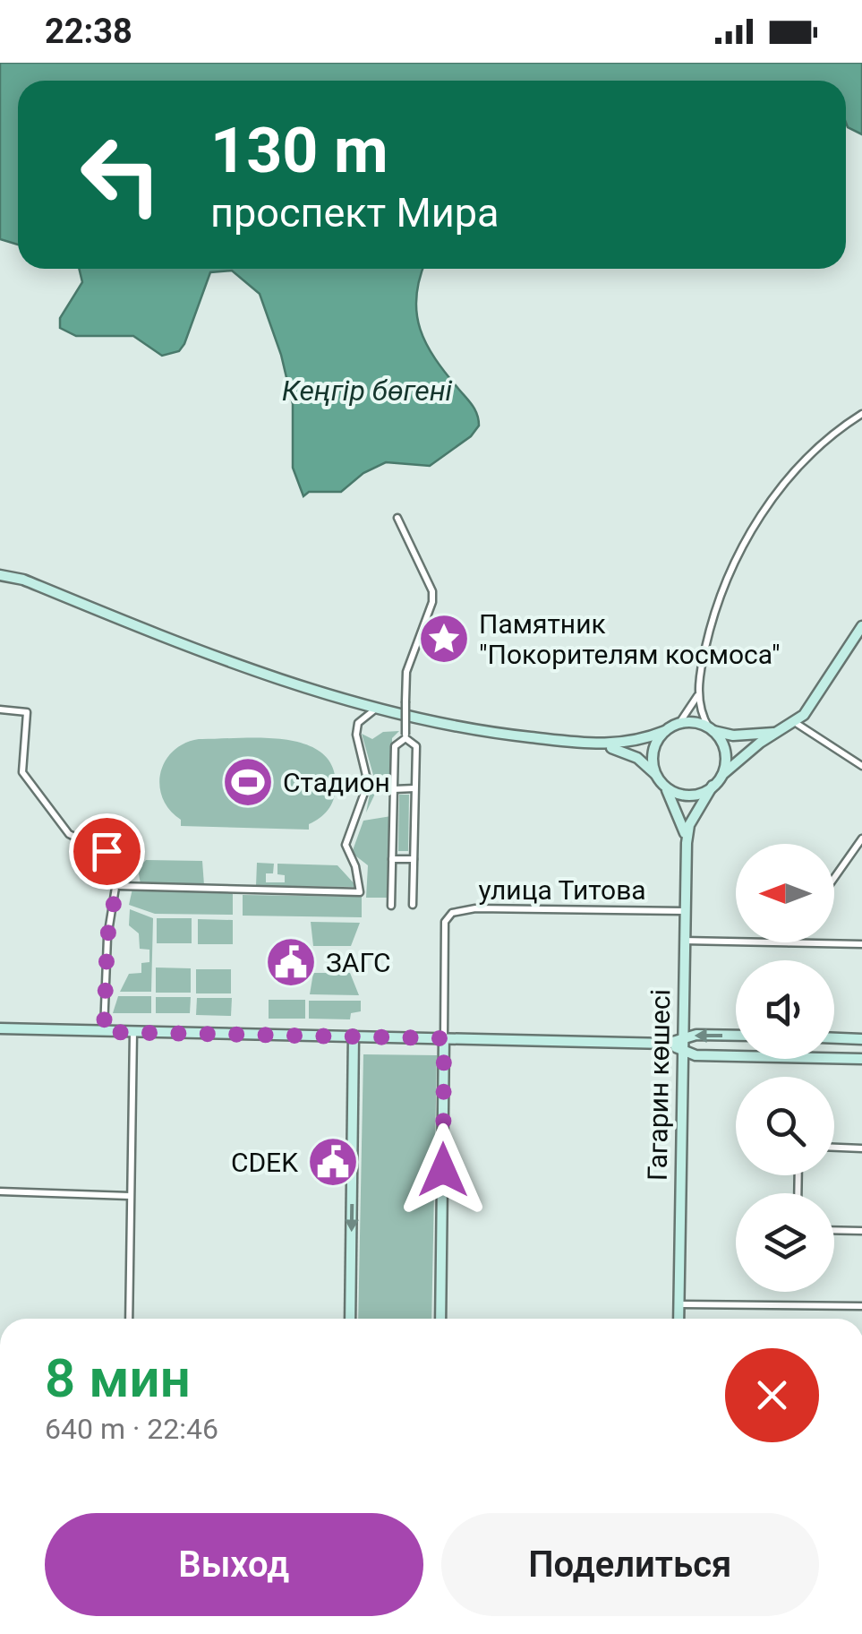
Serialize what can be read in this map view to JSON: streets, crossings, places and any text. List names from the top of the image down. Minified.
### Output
{"streets":{"street":["улица Титова","Гагарин көшесі"]},"crossings":[["улица Титова","Гагарин көшесі"]],"water":["Кеңгір бөгені"],"places":{"place":["Памятник \"Покорителям космоса\""],"sports":["Стадион"],"public building":["ЗАГС","CDEK"]},"north":"left","page":{"status":"22:38","turn":["130 m","проспект Мира"],"heading":["8 мин","640 m · 22:46"],"buttons":["Выход","Поделиться"]}}
